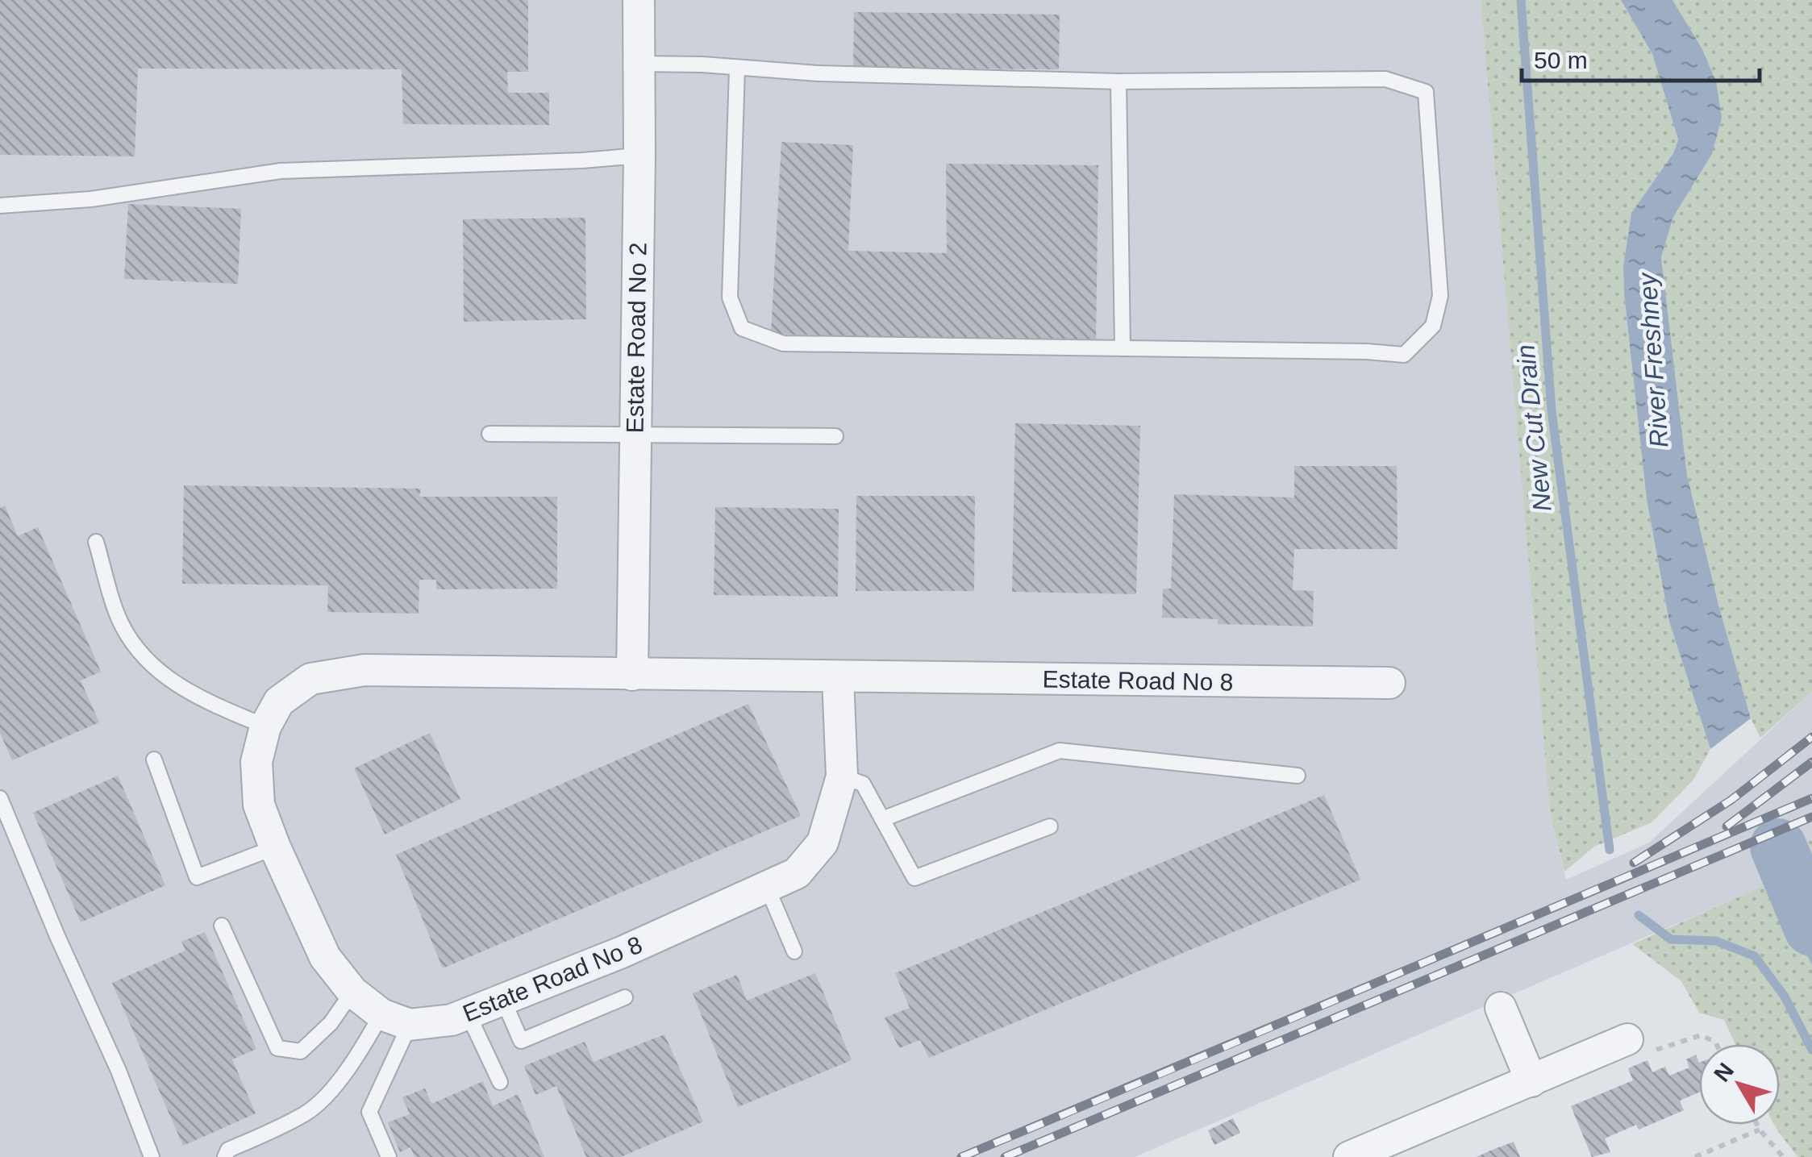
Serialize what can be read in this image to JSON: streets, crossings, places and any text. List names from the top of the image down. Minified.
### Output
{"streets":{"street":["Estate Road No 2","Estate Road No 8"]},"crossings":[["Estate Road No 2","Estate Road No 8"]],"water":["River Freshney","New Cut Drain"],"scale_bar":"50 m","north":"top left"}
